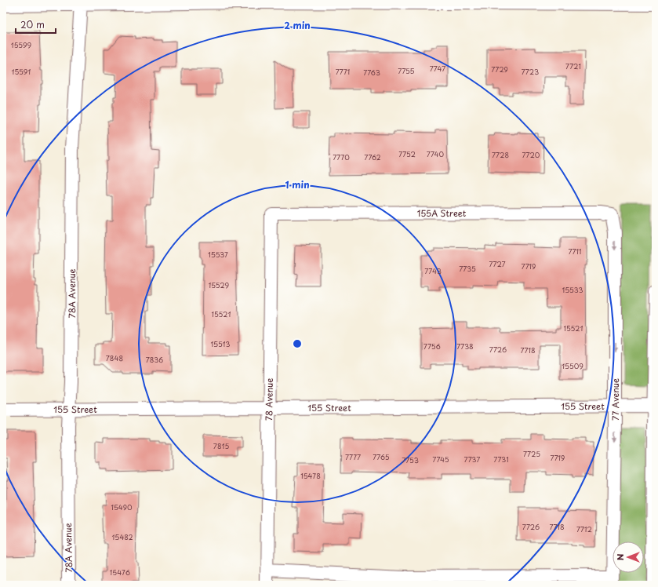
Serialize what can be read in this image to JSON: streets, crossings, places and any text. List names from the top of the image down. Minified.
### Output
{"streets":{"street":["155A Street","78A Avenue","78 Avenue","77 Avenue","155 Street"]},"crossings":[["155A Street","78 Avenue"],["155A Street","77 Avenue"],["78A Avenue","155 Street"],["78 Avenue","155 Street"],["77 Avenue","155 Street"]],"house_numbers":["15599","7721","7747","7729","7755","15591","7771","7723","7763","7752","7740","7728","7720","7770","7762","7711","15537","7727","7719","7735","7743","15529","15533","15521","15521","15513","7756","7738","7726","7718","7848","7836","15509","7815","7725","7777","7765","7719","7745","7737","7731","7753","15478","15490","7726","7718","7712","15482","15476"],"scale_bar":"20 m","north":"left","rings":["2 min","1 min"]}
